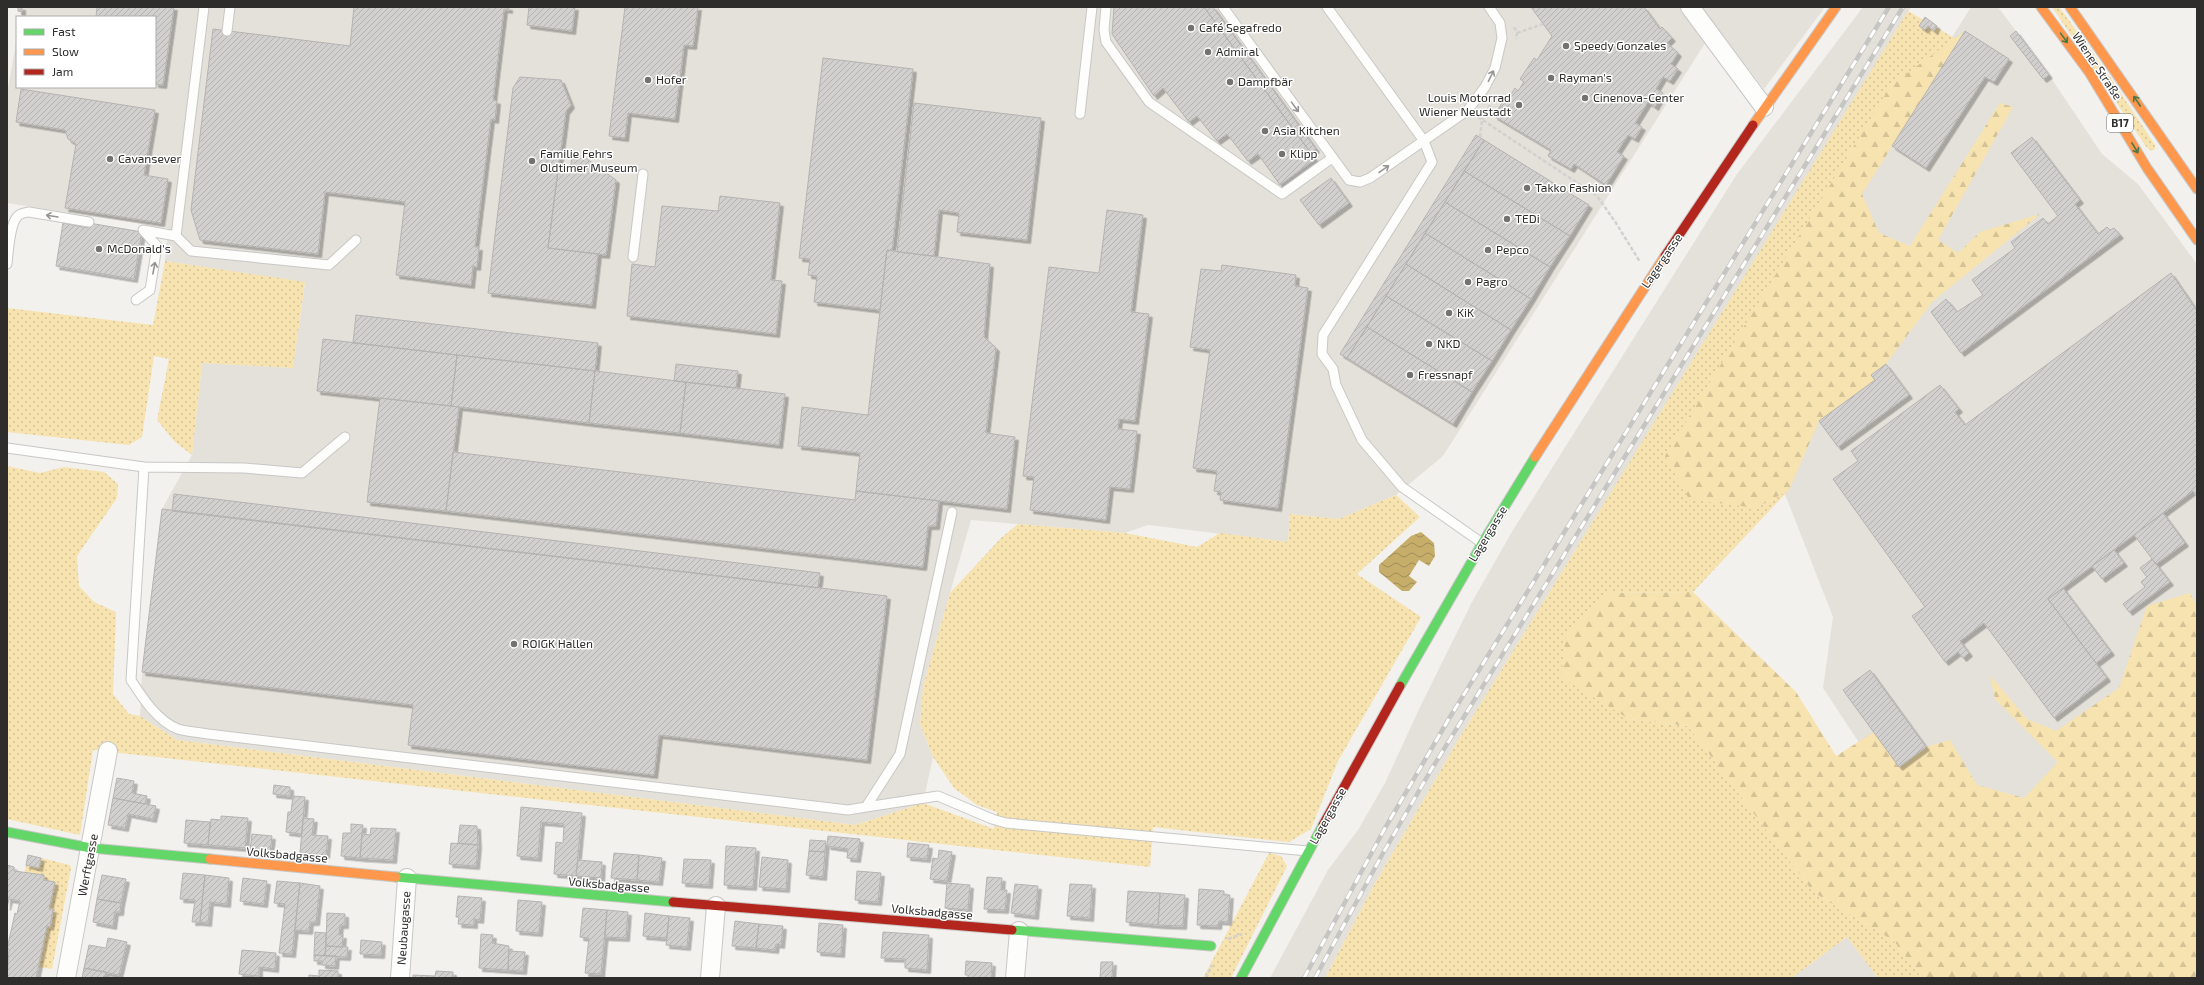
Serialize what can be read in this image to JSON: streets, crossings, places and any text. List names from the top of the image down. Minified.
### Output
{"streets":{"street":["Wiener Straße","B17","Lagergasse","Volksbadgasse","Werftgasse","Neubaugasse"]},"crossings":[["Volksbadgasse","Werftgasse"],["Volksbadgasse","Neubaugasse"]],"places":["Café Segafredo","Speedy Gonzales","Admiral","Rayman's","Hofer","Dampfbär","Cinenova-Center","Louis Motorrad Wiener Neustadt","Asia Kitchen","Klipp","Cavansever","Familie Fehrs Oldtimer Museum","Takko Fashion","TEDi","McDonald's","Pepco","Pagro","KiK","NKD","Fressnapf","ROIGK Hallen"],"legend":["Fast","Slow","Jam"]}
